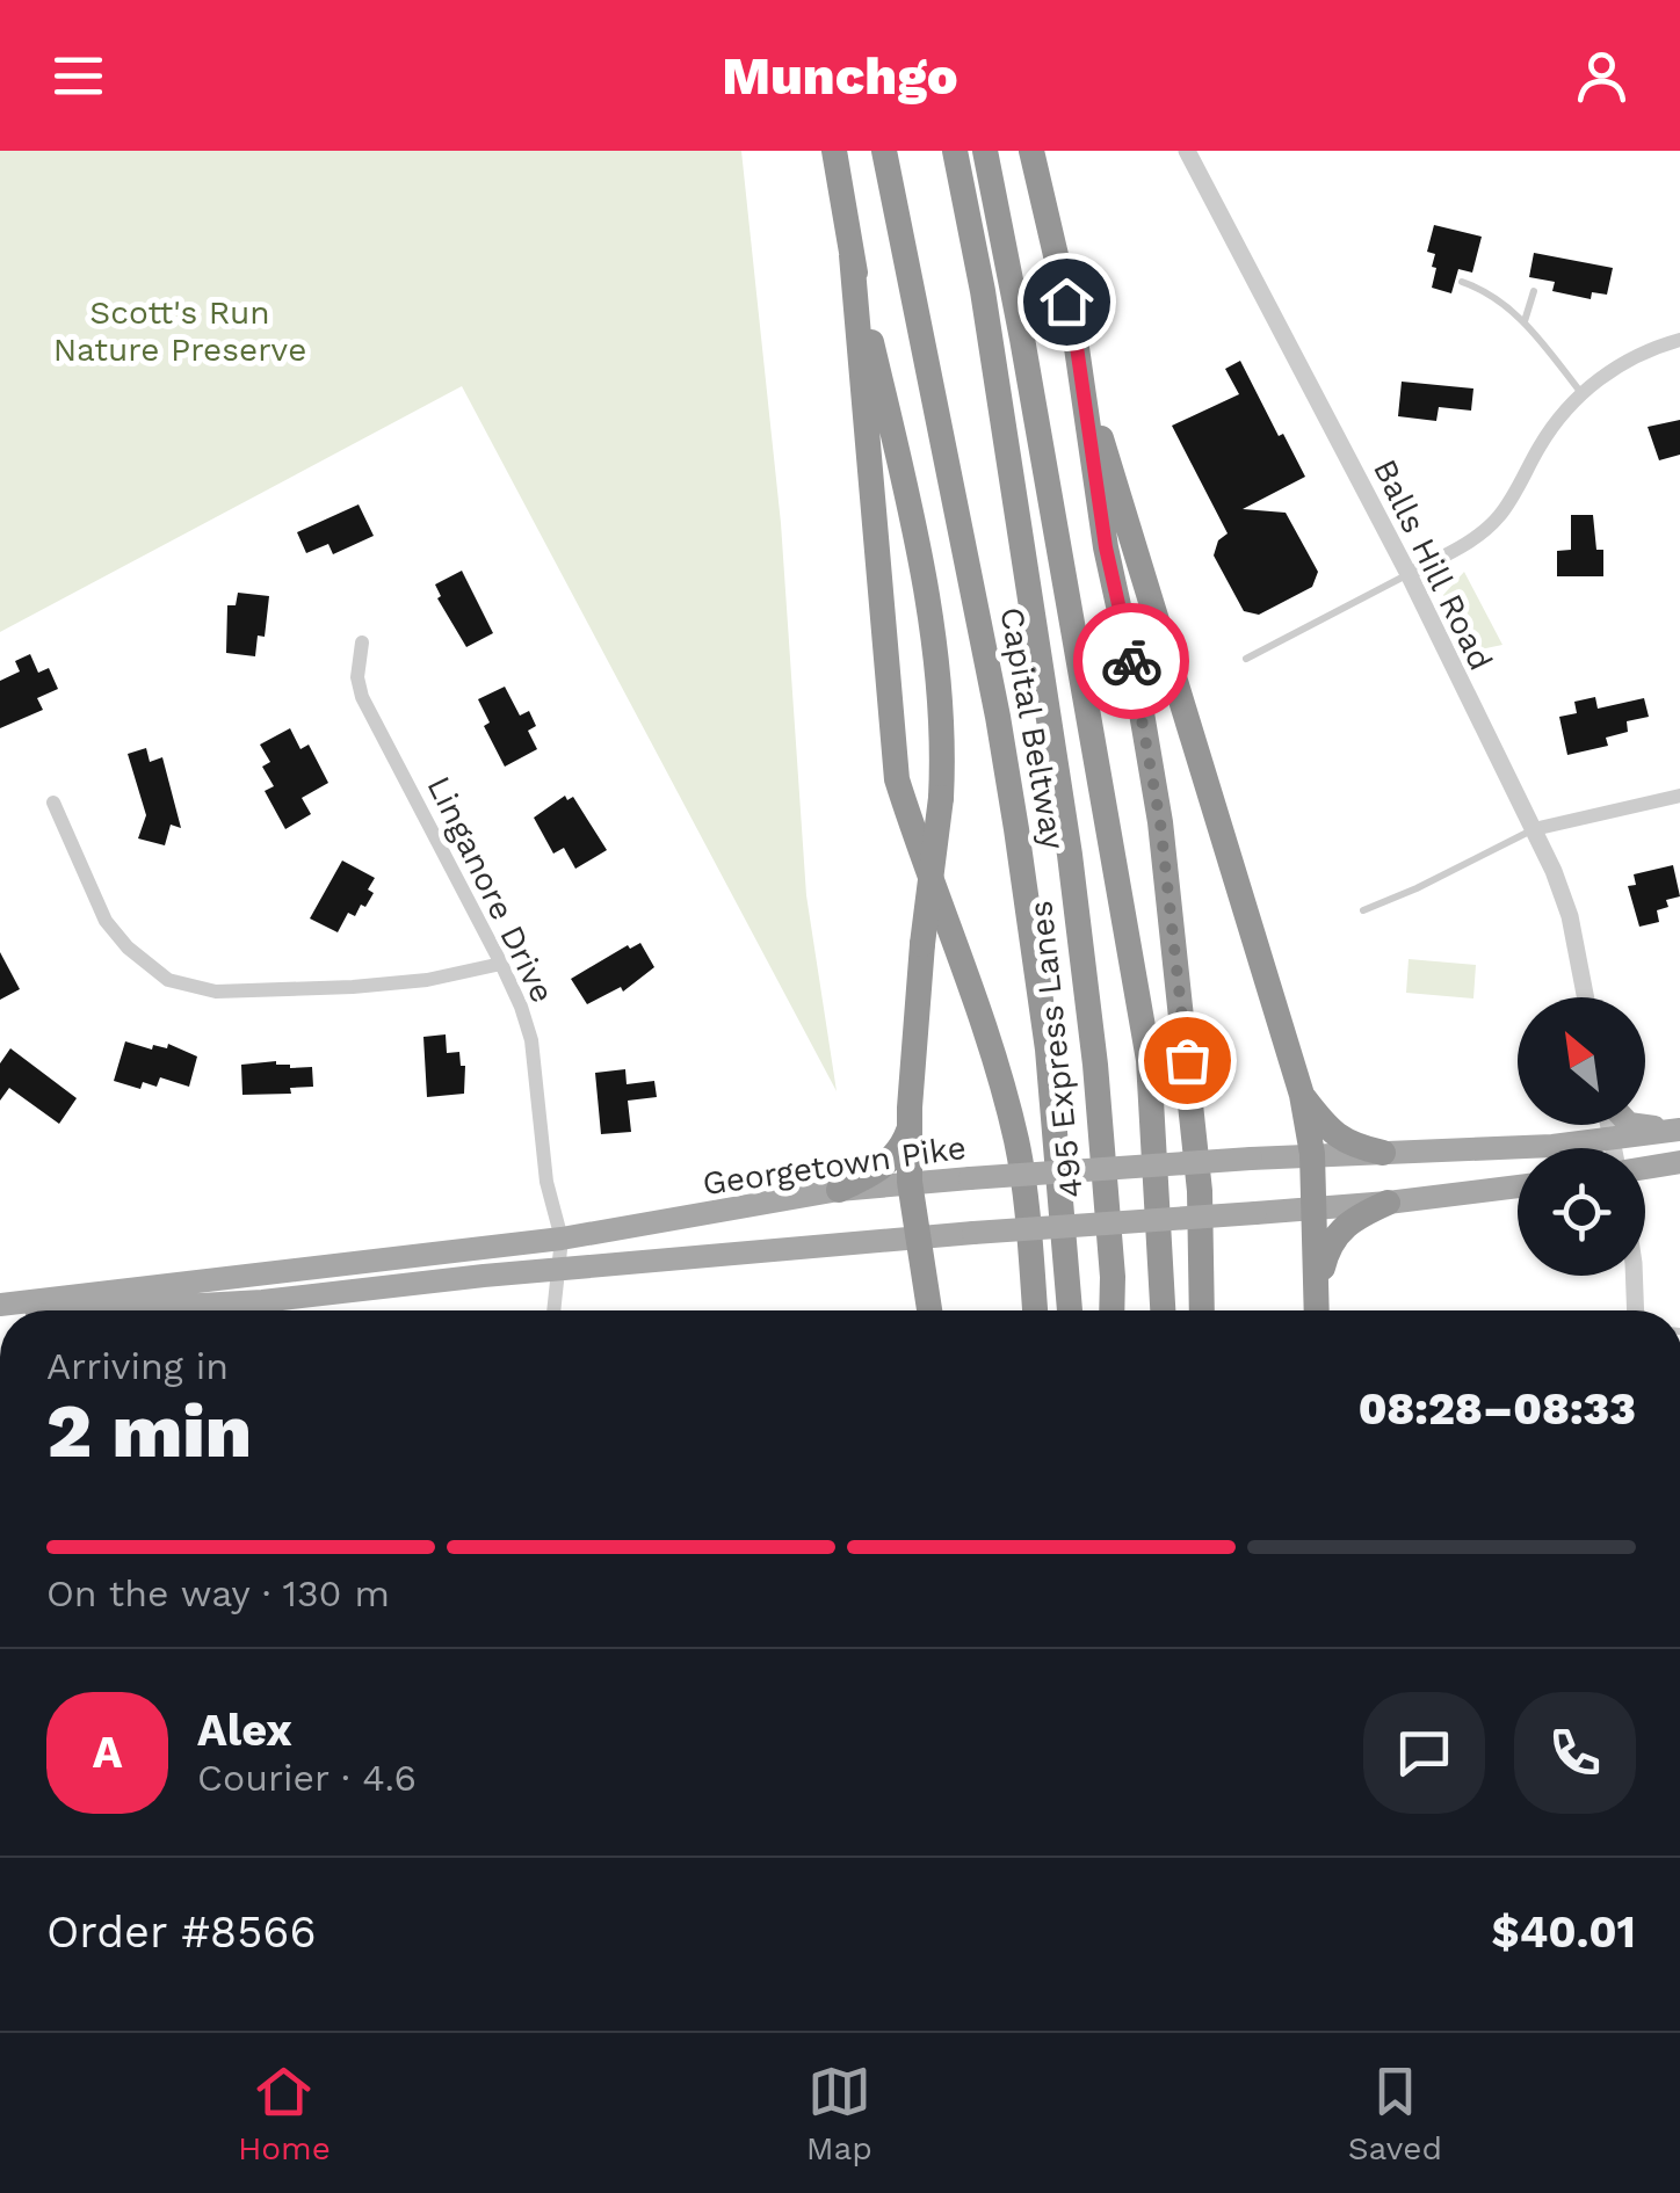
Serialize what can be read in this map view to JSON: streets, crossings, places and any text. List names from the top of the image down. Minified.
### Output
{"streets":{"highway":["Capital Beltway","495 Express Lanes"],"main road":["Georgetown Pike"],"street":["Balls Hill Road","Linganore Drive"]},"crossings":[["Linganore Drive","Georgetown Pike"]],"parks":["Scott's Run Nature Preserve"],"north":"top left","page":{"header":"Munchgo","heading":["2 min","Arriving in","08:28–08:33"],"panel":["Alex","Courier · 4.6","Order #8566","$40.01"],"bar":"On the way · 130 m","round":"A","tabs":["Home","Map","Saved"]}}
